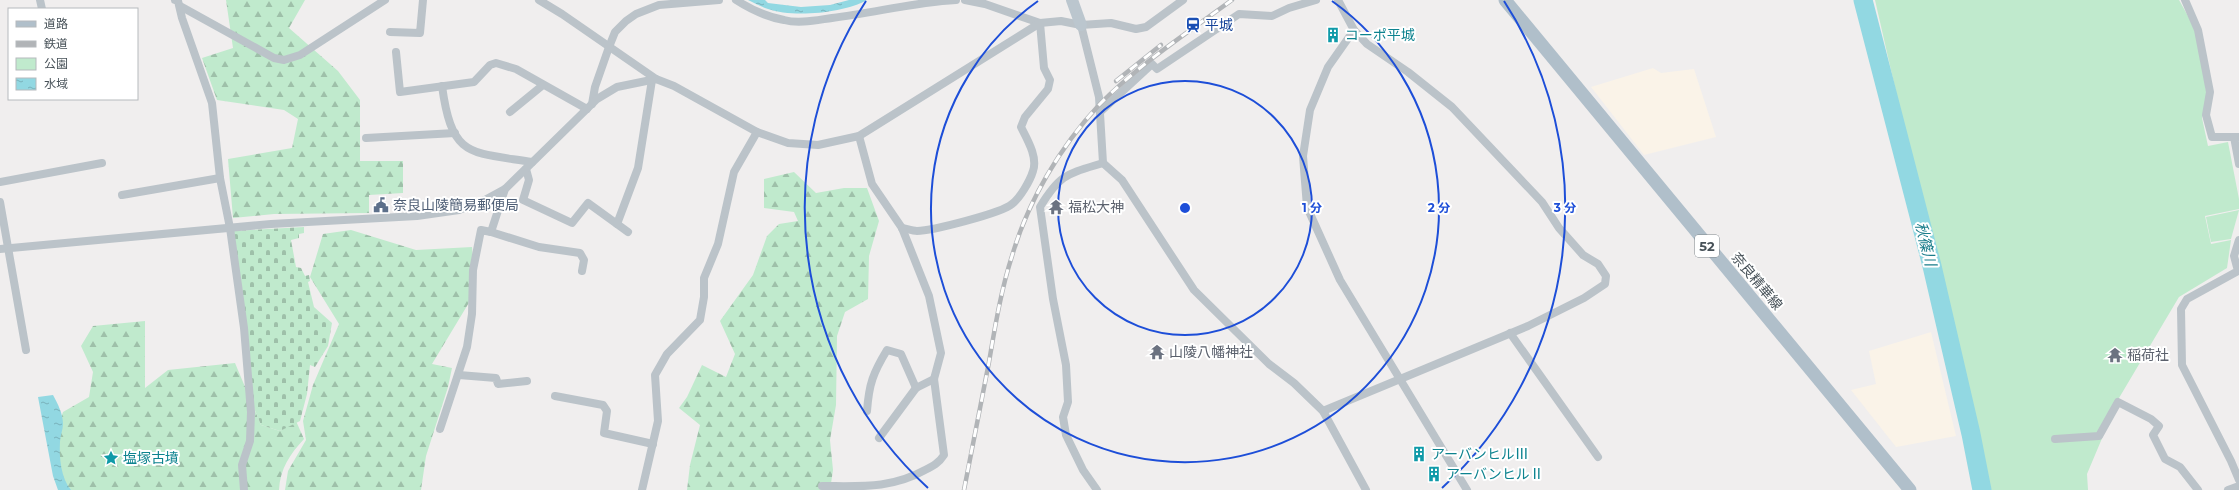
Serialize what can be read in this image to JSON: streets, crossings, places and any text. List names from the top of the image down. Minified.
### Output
{"streets":{"main road":["52","奈良精華線"]},"water":["秋篠川"],"places":{"station":["平城"],"building":["コーポ平城","アーバンヒルⅢ","アーバンヒルⅡ"],"public building":["奈良山陵簡易郵便局"],"temple":["福松大神","山陵八幡神社","稲荷社"],"place":["塩塚古墳"]},"legend":["道路","鉄道","公園","水域"],"rings":["1 分","2 分","3 分"]}
